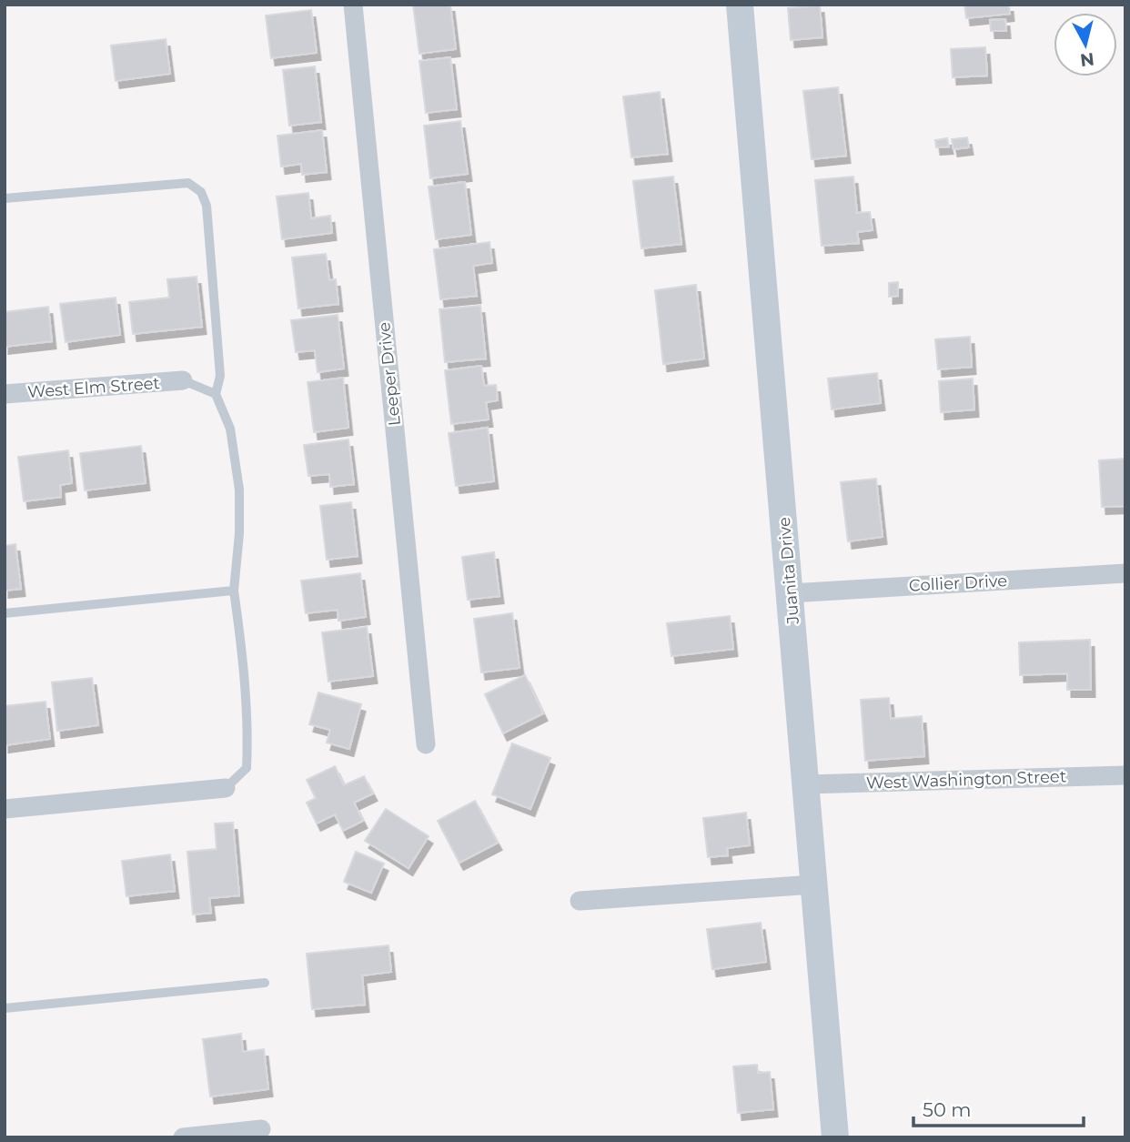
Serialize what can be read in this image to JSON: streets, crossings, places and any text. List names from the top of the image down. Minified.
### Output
{"streets":{"street":["Leeper Drive","West Elm Street","Juanita Drive","Collier Drive","West Washington Street"]},"crossings":[["Juanita Drive","Collier Drive"],["Juanita Drive","West Washington Street"]],"scale_bar":"50 m","north":"bottom"}
